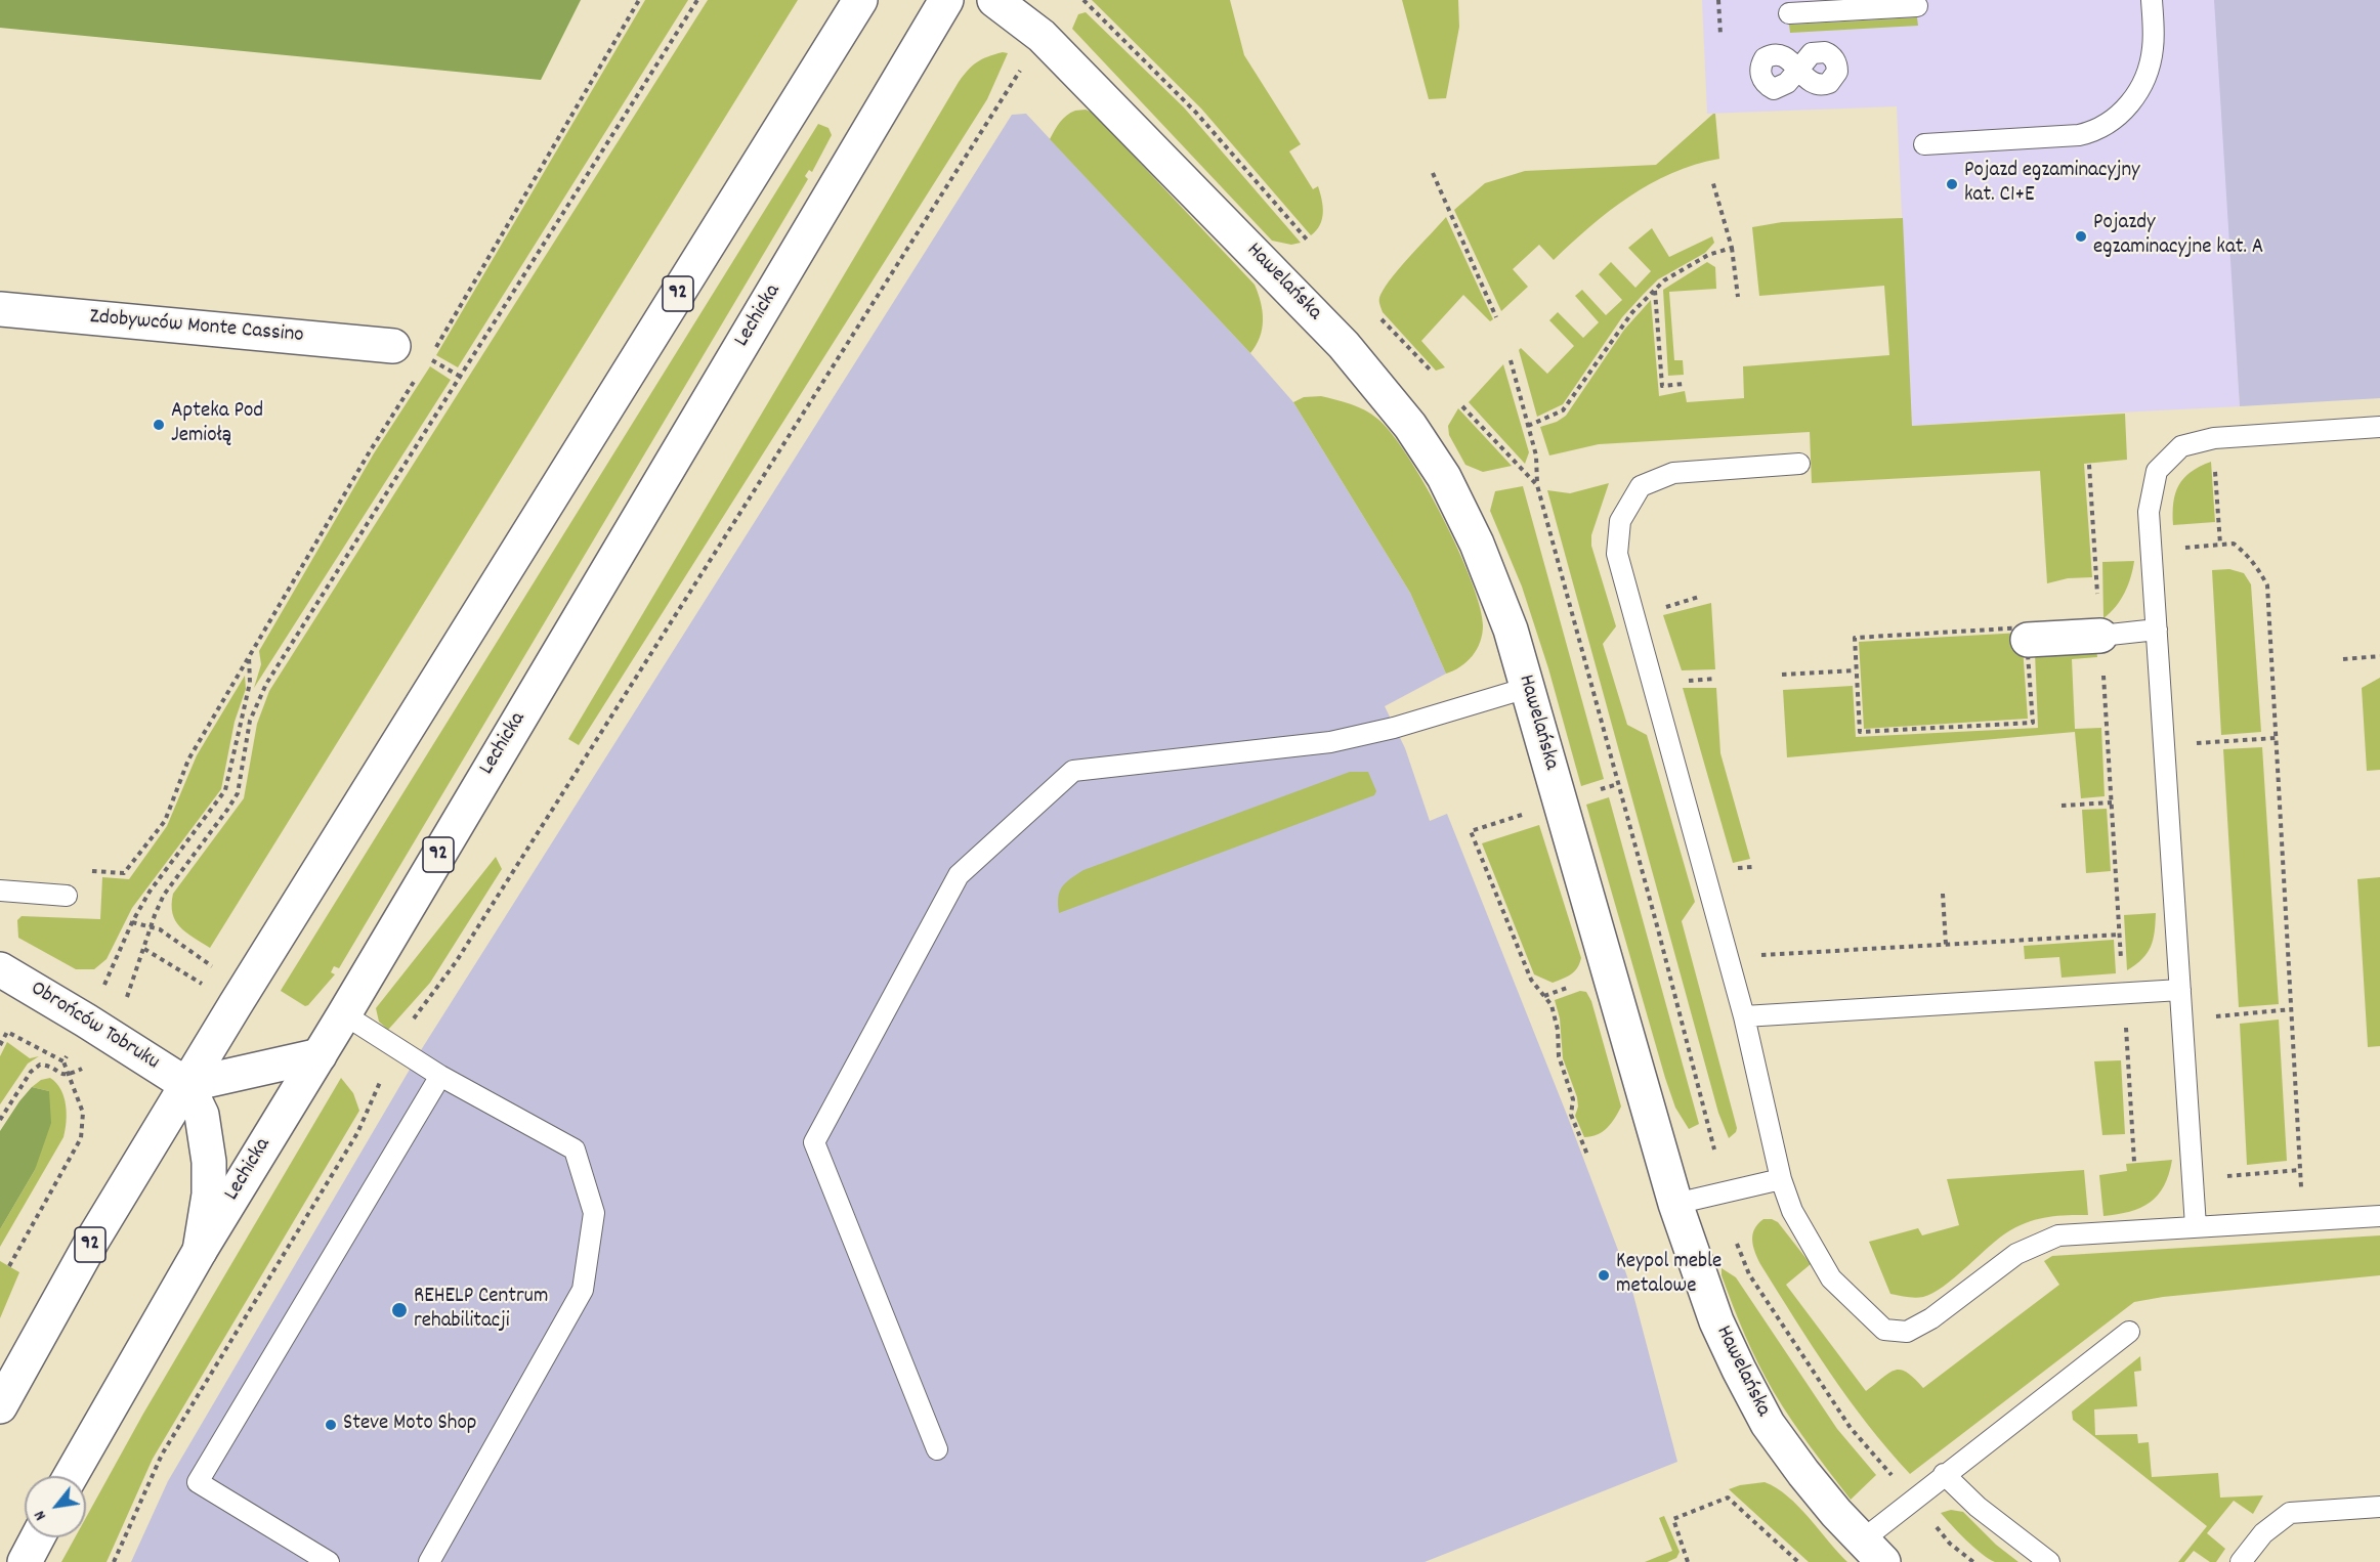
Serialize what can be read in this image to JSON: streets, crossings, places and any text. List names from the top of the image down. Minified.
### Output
{"streets":{"main road":["Hawelańska","92","Lechicka","Zdobywców Monte Cassino","Obrońców Tobruku"]},"crossings":[["92","Obrońców Tobruku"]],"places":["Pojazd egzaminacyjny kat. C1+E","Pojazdy egzaminacyjne kat. A","Apteka Pod Jemiołą","Keypol meble metalowe","REHELP Centrum rehabilitacji","Steve Moto Shop"],"north":"bottom left"}
